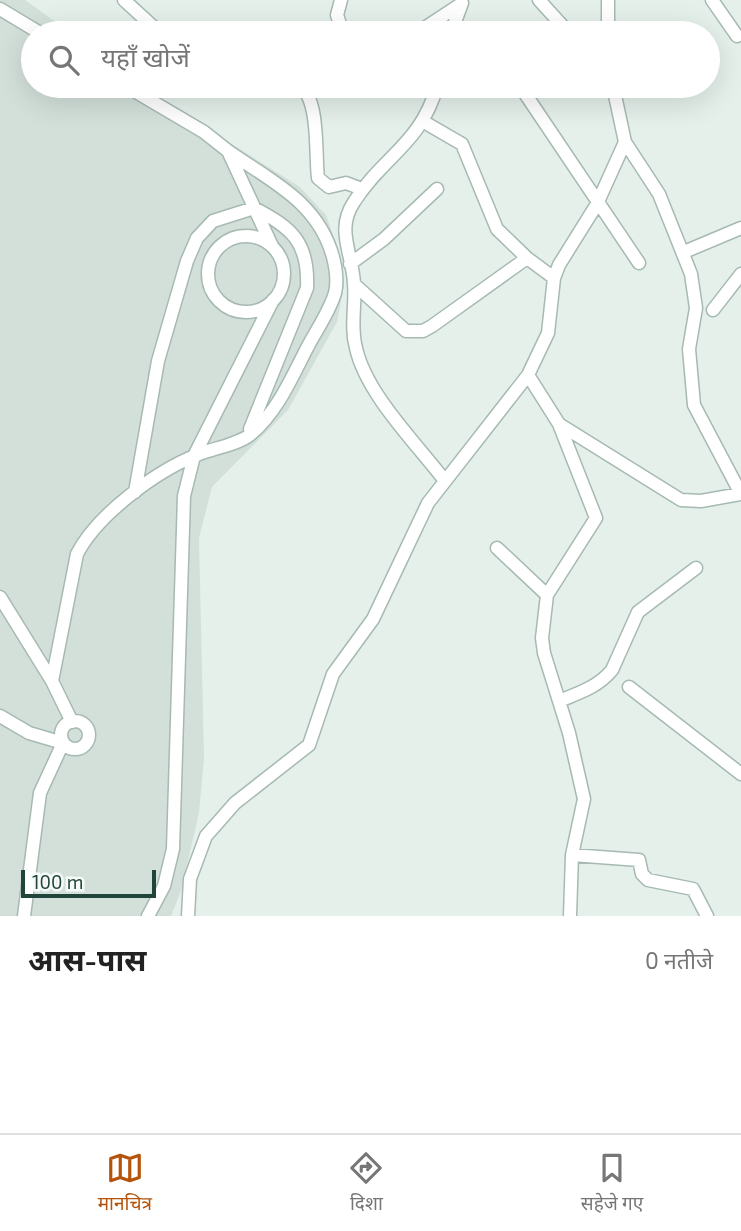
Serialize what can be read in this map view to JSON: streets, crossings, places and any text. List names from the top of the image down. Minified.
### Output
{"scale_bar":"100 m","page":{"search":"यहाँ खोजें","scale":"100 m","heading":["आस-पास","0 नतीजे"],"nav":["मानचित्र","दिशा","सहेजे गए"]}}
